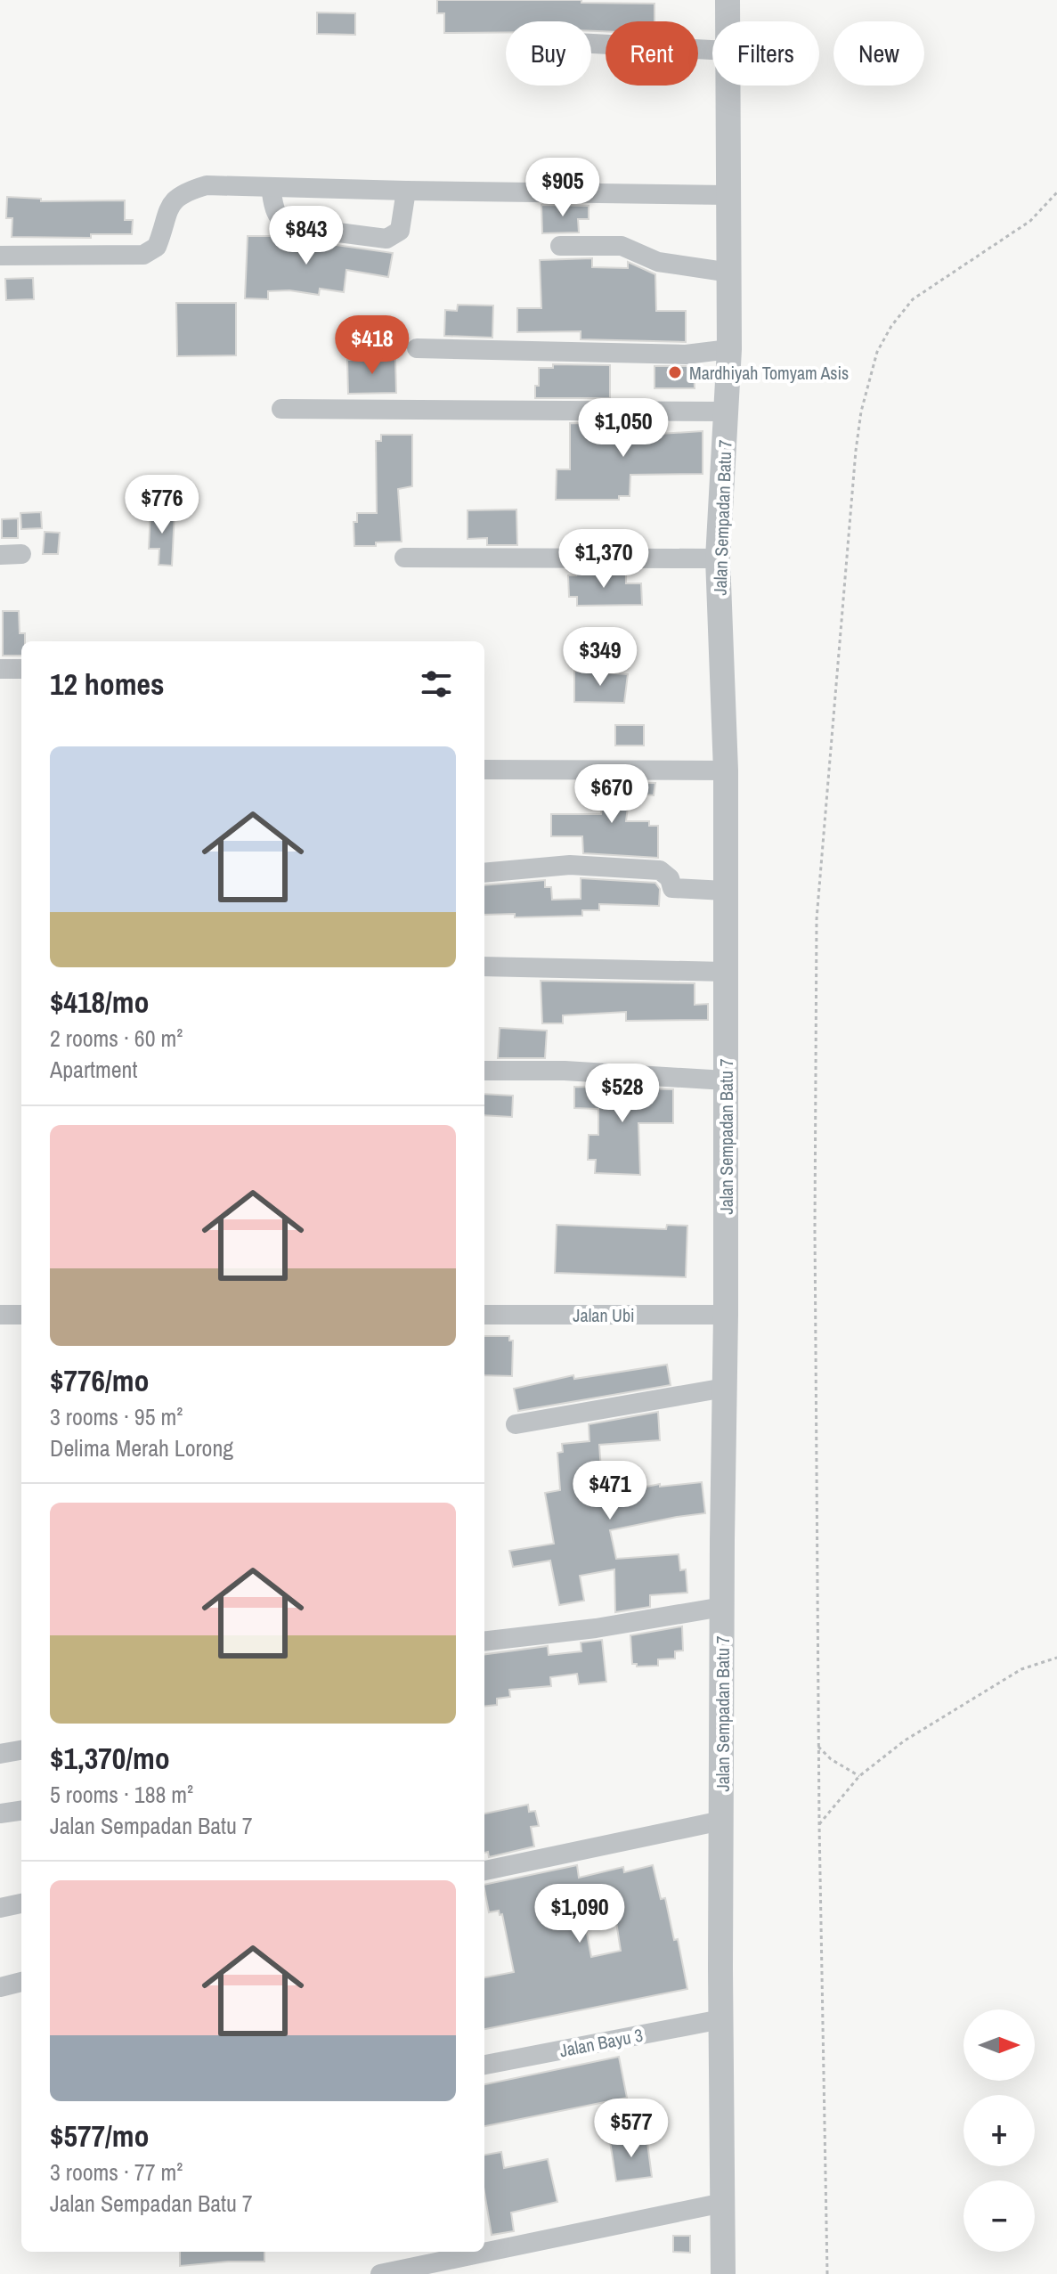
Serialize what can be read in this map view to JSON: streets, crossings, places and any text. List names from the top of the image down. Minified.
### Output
{"streets":{"street":["Jalan Sempadan Batu 7","Jalan Ubi","Jalan Bayu 3"]},"crossings":[["Jalan Sempadan Batu 7","Jalan Ubi"],["Jalan Sempadan Batu 7","Jalan Bayu 3"]],"places":["Mardhiyah Tomyam Asis"],"north":"right","page":{"chip":["Buy","Rent","Filters","New"],"price":["$905","$843","$418","$1,050","$776","$1,370","$349","$670","$528","$471","$1,090","$577"],"heading":"12 homes","list":[{"name":"$418/mo","note":"2 rooms · 60 m² · Apartment"},{"name":"$776/mo","note":"3 rooms · 95 m² · Delima Merah Lorong"},{"name":"$1,370/mo","note":"5 rooms · 188 m² · Jalan Sempadan Batu 7"},{"name":"$577/mo","note":"3 rooms · 77 m² · Jalan Sempadan Batu 7"}],"map_buttons":["+","−"]}}
